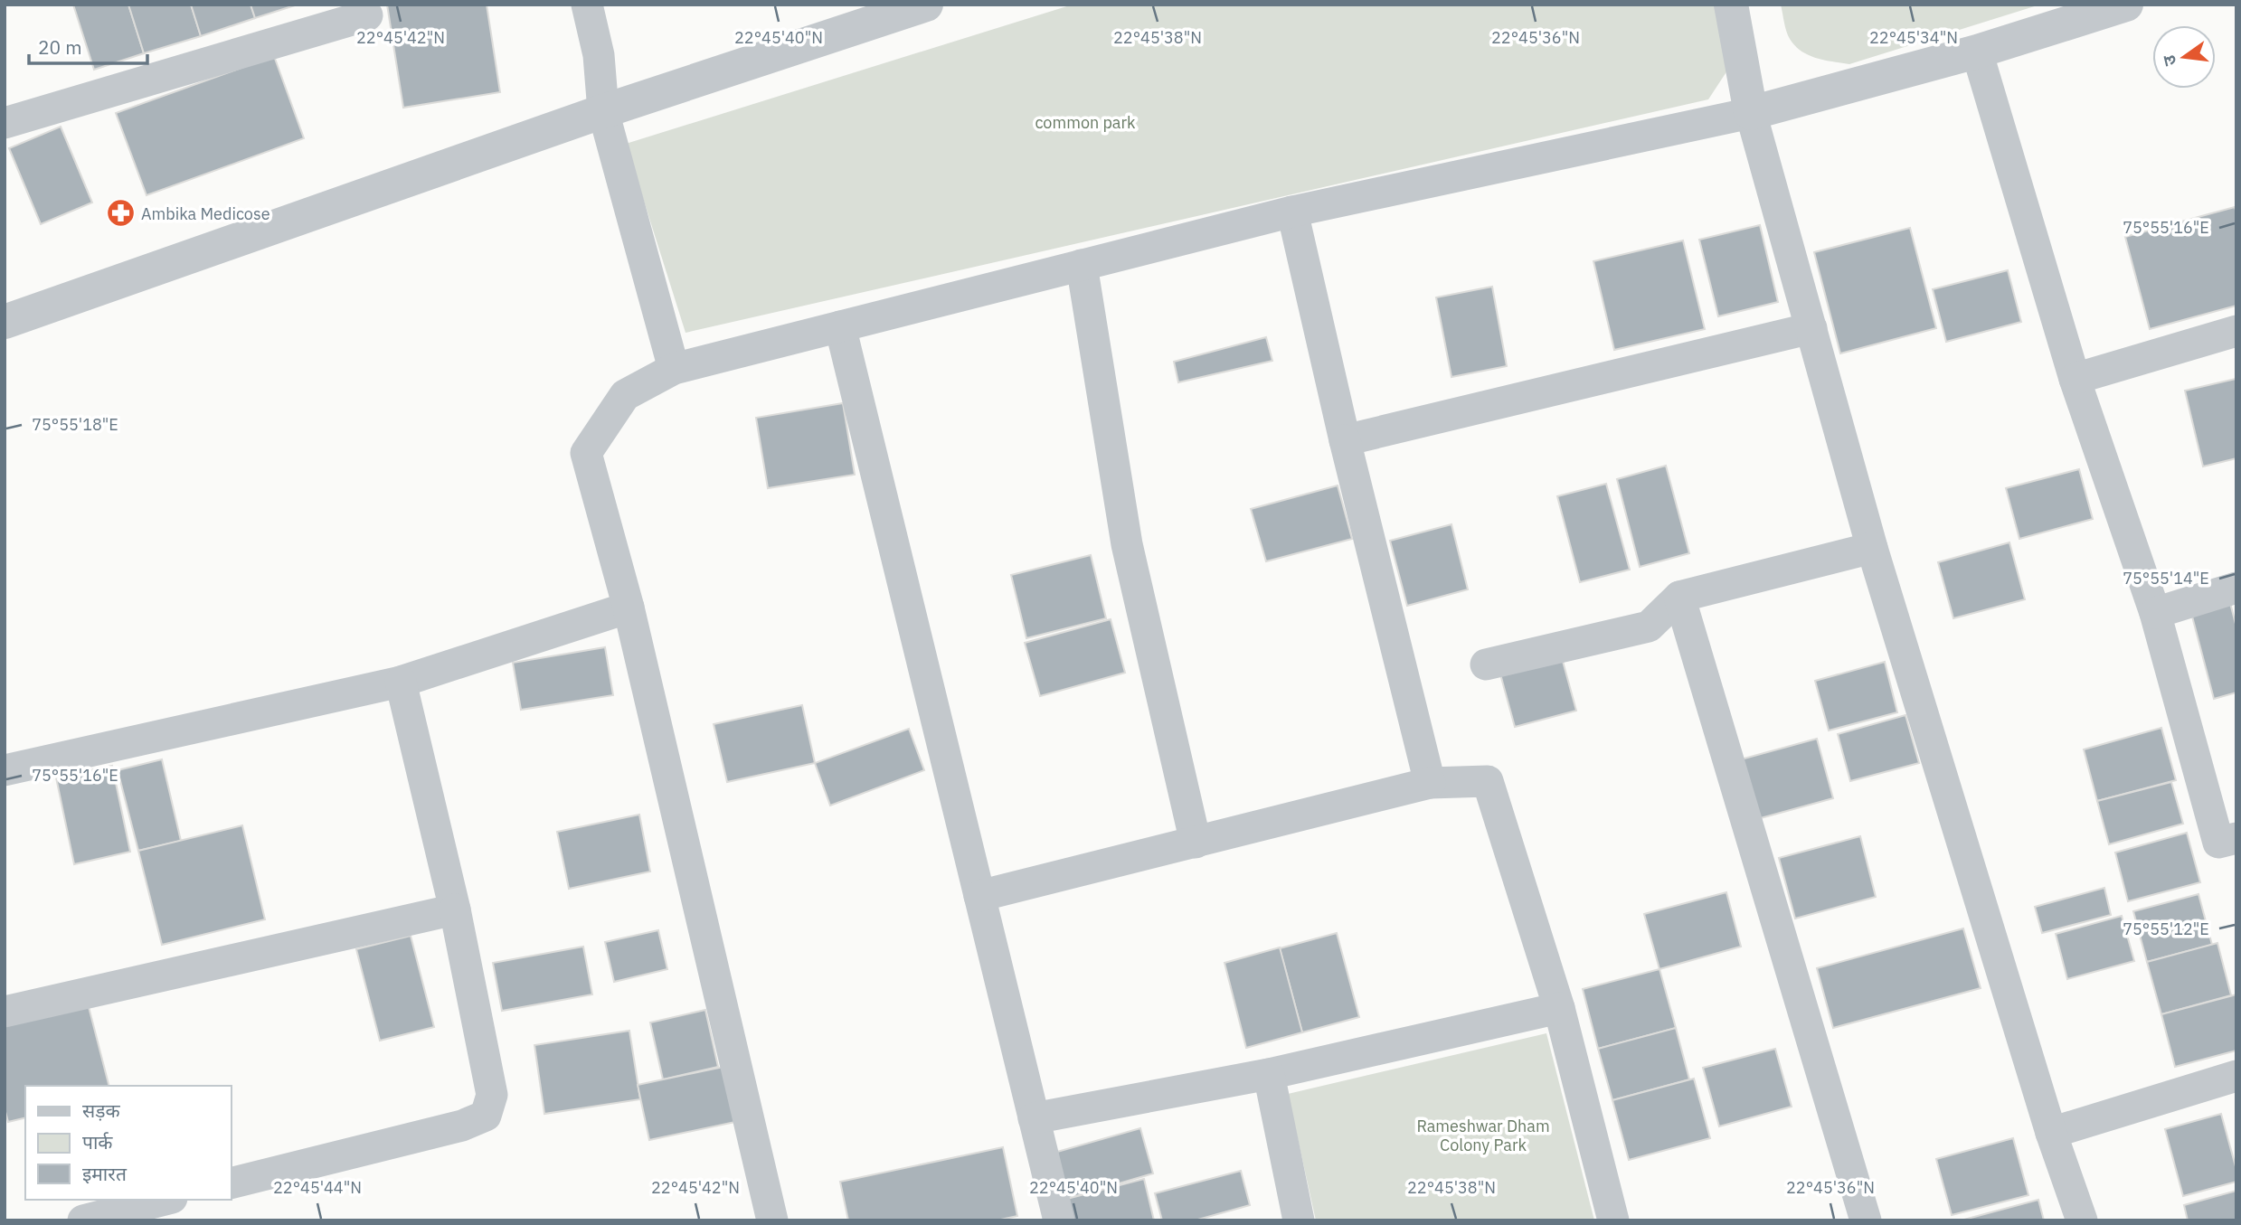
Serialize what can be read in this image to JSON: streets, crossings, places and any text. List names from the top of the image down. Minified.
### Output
{"parks":["common park","Rameshwar Dham Colony Park"],"places":{"pharmacy":["Ambika Medicose"]},"legend":["सड़क","पार्क","इमारत"],"scale_bar":"20 m","north":"left","coordinates":["22°45'42\"N","22°45'40\"N","22°45'38\"N","22°45'36\"N","22°45'34\"N","75°55'16\"E","75°55'18\"E","75°55'14\"E","75°55'12\"E","22°45'44\"N"]}
